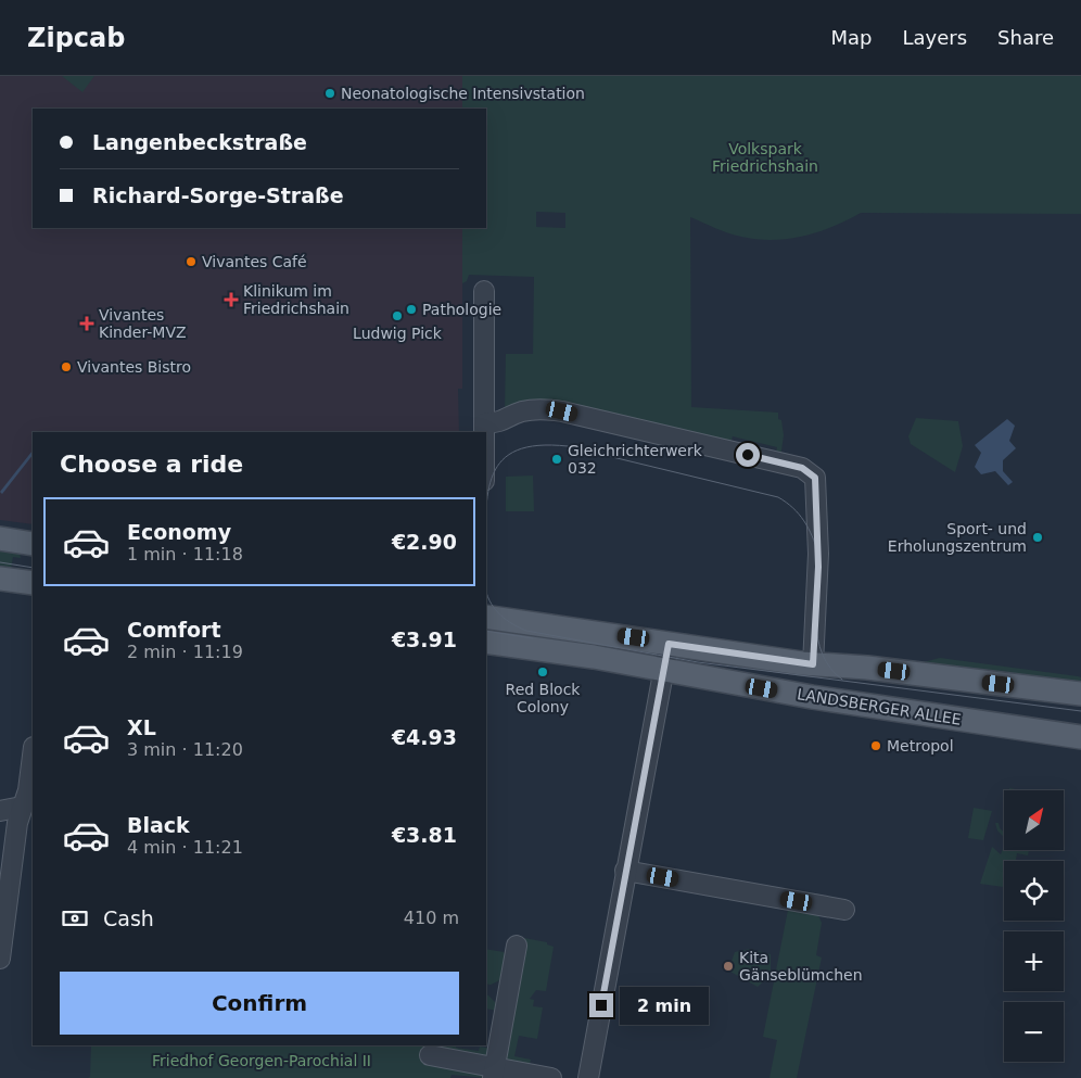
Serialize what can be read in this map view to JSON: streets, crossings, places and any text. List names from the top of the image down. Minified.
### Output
{"streets":{"main road":["LANDSBERGER ALLEE"]},"parks":["Volkspark Friedrichshain","Friedhof Georgen-Parochial II"],"places":{"other":["Neonatologische Intensivstation","Vivantes Café","Pathologie","Ludwig Pick","Vivantes Bistro","Gleichrichterwerk 032","Sport- und Erholungszentrum","Red Block Colony","Metropol","Kita Gänseblümchen"],"health":["Klinikum im Friedrichshain","Vivantes Kinder-MVZ"]},"north":"top right","page":{"header":"Zipcab","nav":["Map","Layers","Share"],"banner":["Langenbeckstraße","Richard-Sorge-Straße"],"heading":"Choose a ride","list":[{"name":"Economy","note":"1 min · 11:18","value":"€2.90"},{"name":"Comfort","note":"2 min · 11:19","value":"€3.91"},{"name":"XL","note":"3 min · 11:20","value":"€4.93"},{"name":"Black","note":"4 min · 11:21","value":"€3.81"}],"map_buttons":["+","−"],"pay":["Cash","410 m"],"buttons":"Confirm","bubble":"2 min"}}
